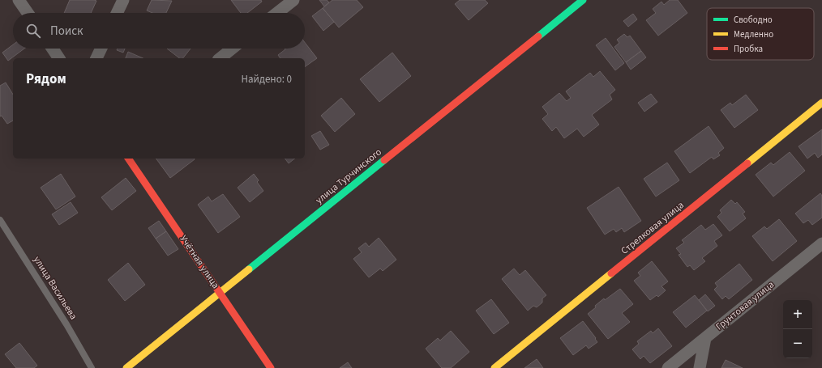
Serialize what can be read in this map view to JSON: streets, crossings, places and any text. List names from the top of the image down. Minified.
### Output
{"streets":{"street":["улица Турчинского","Стрелковая улица","Учётная улица","Грунтовая улица"],"lane":["улица Васильева"]},"crossings":[["улица Турчинского","Учётная улица"]],"legend":["Свободно","Медленно","Пробка"],"page":{"search":"Поиск","heading":["Рядом","Найдено: 0"],"map_buttons":["+","−"]}}
